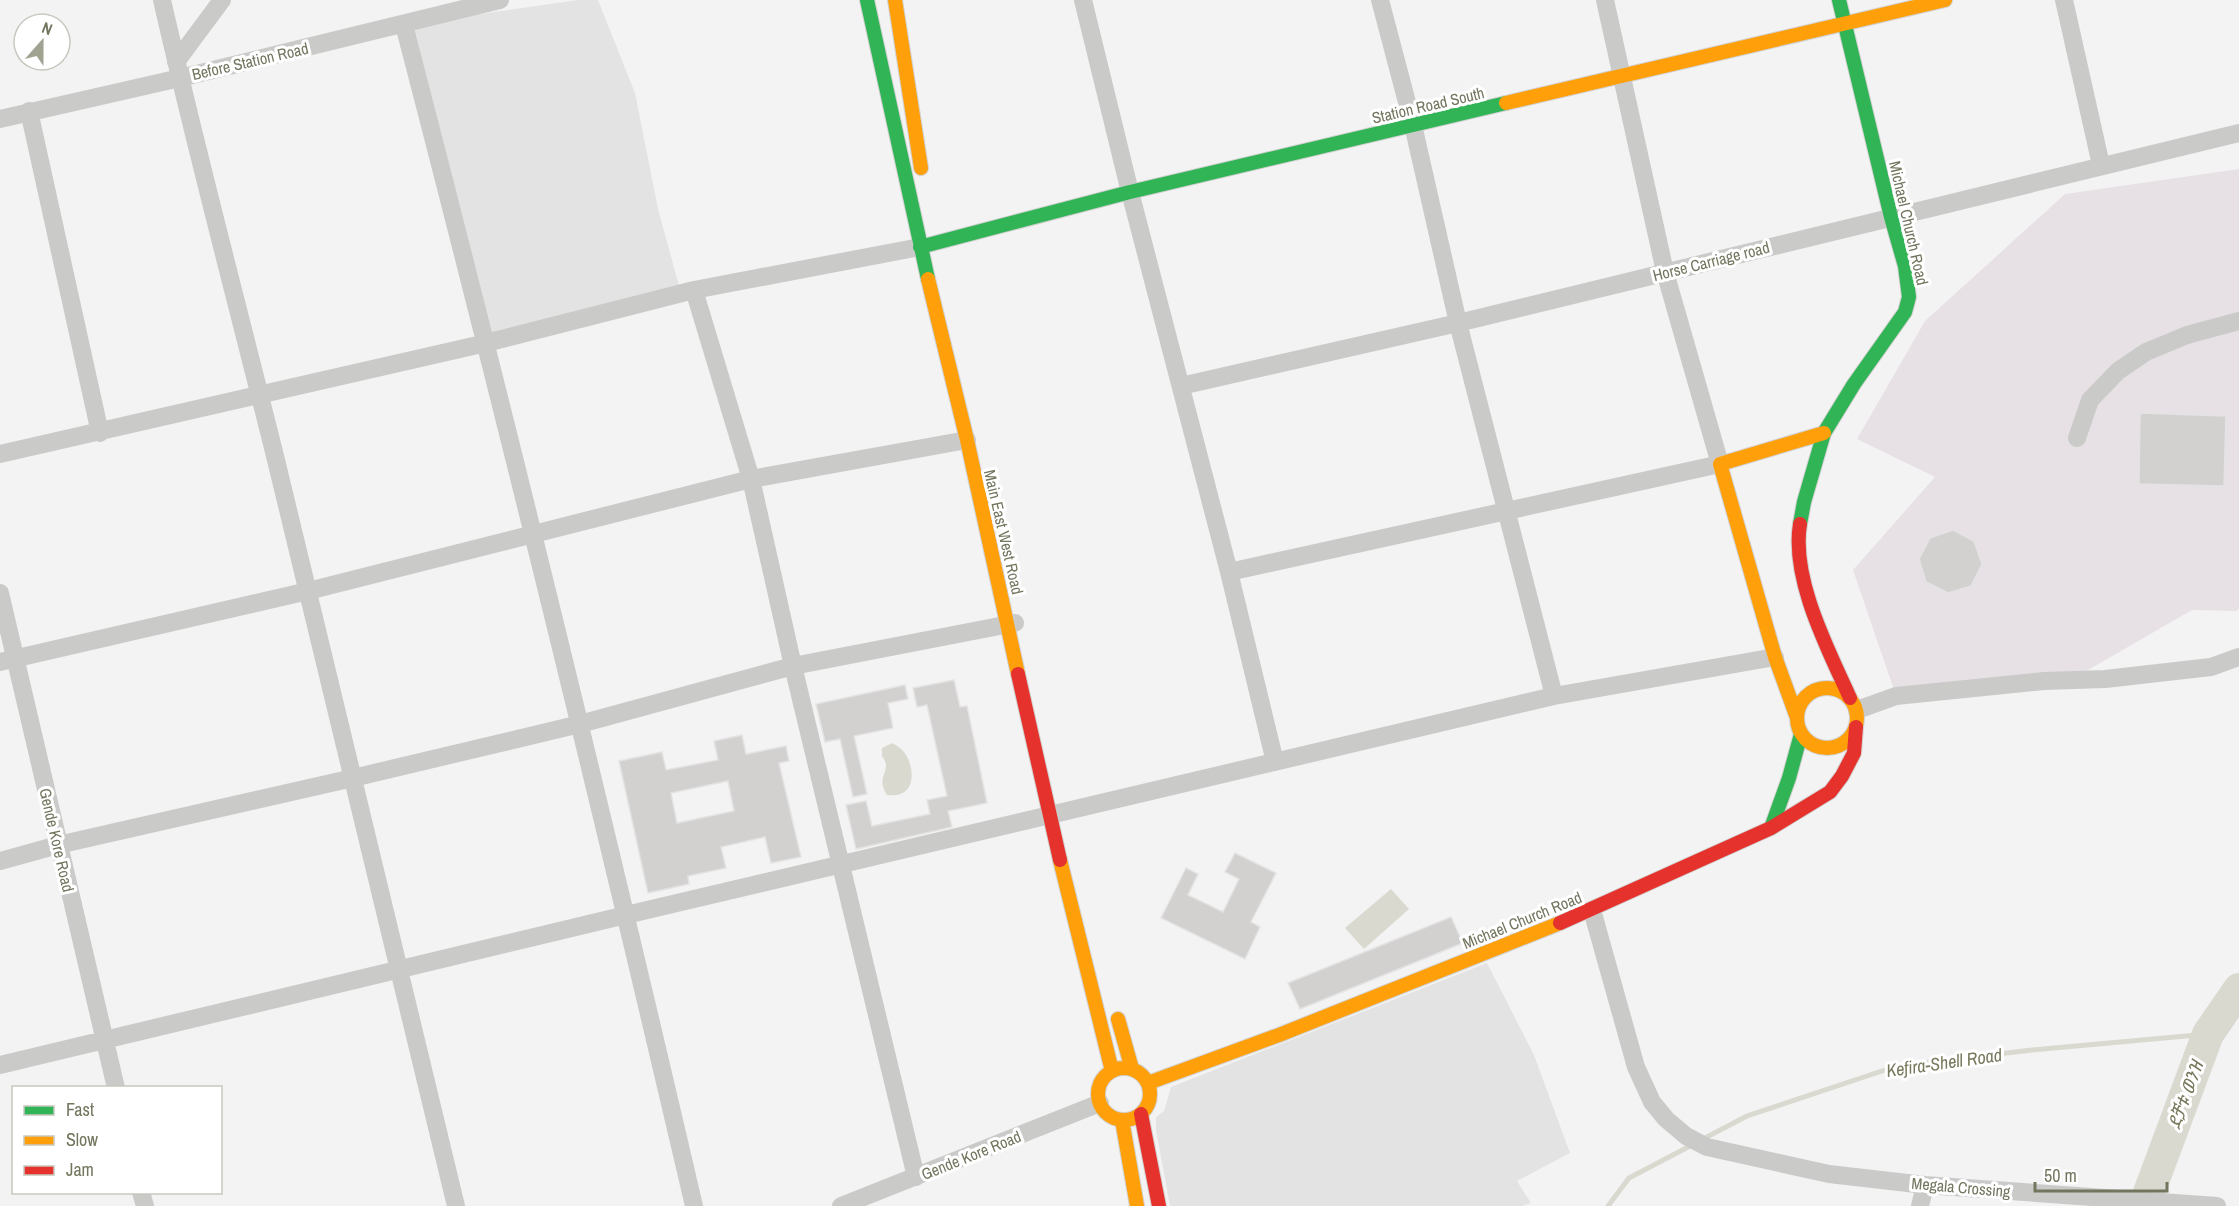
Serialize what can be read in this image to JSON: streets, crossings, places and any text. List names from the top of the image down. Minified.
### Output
{"streets":{"main road":["Station Road South","Michael Church Road","Main East West Road"],"street":["Before Station Road","Horse Carriage road","Gende Kore Road","Megala Crossing"]},"crossings":[["Station Road South","Michael Church Road"],["Station Road South","Main East West Road"],["Michael Church Road","Horse Carriage road"],["Michael Church Road","Main East West Road"],["Michael Church Road","Gende Kore Road"],["Michael Church Road","Megala Crossing"],["Main East West Road","Gende Kore Road"]],"water":["Kefira-Shell Road","ደቻቱ ወንዝ"],"legend":["Fast","Slow","Jam"],"scale_bar":"50 m","north":"top"}
